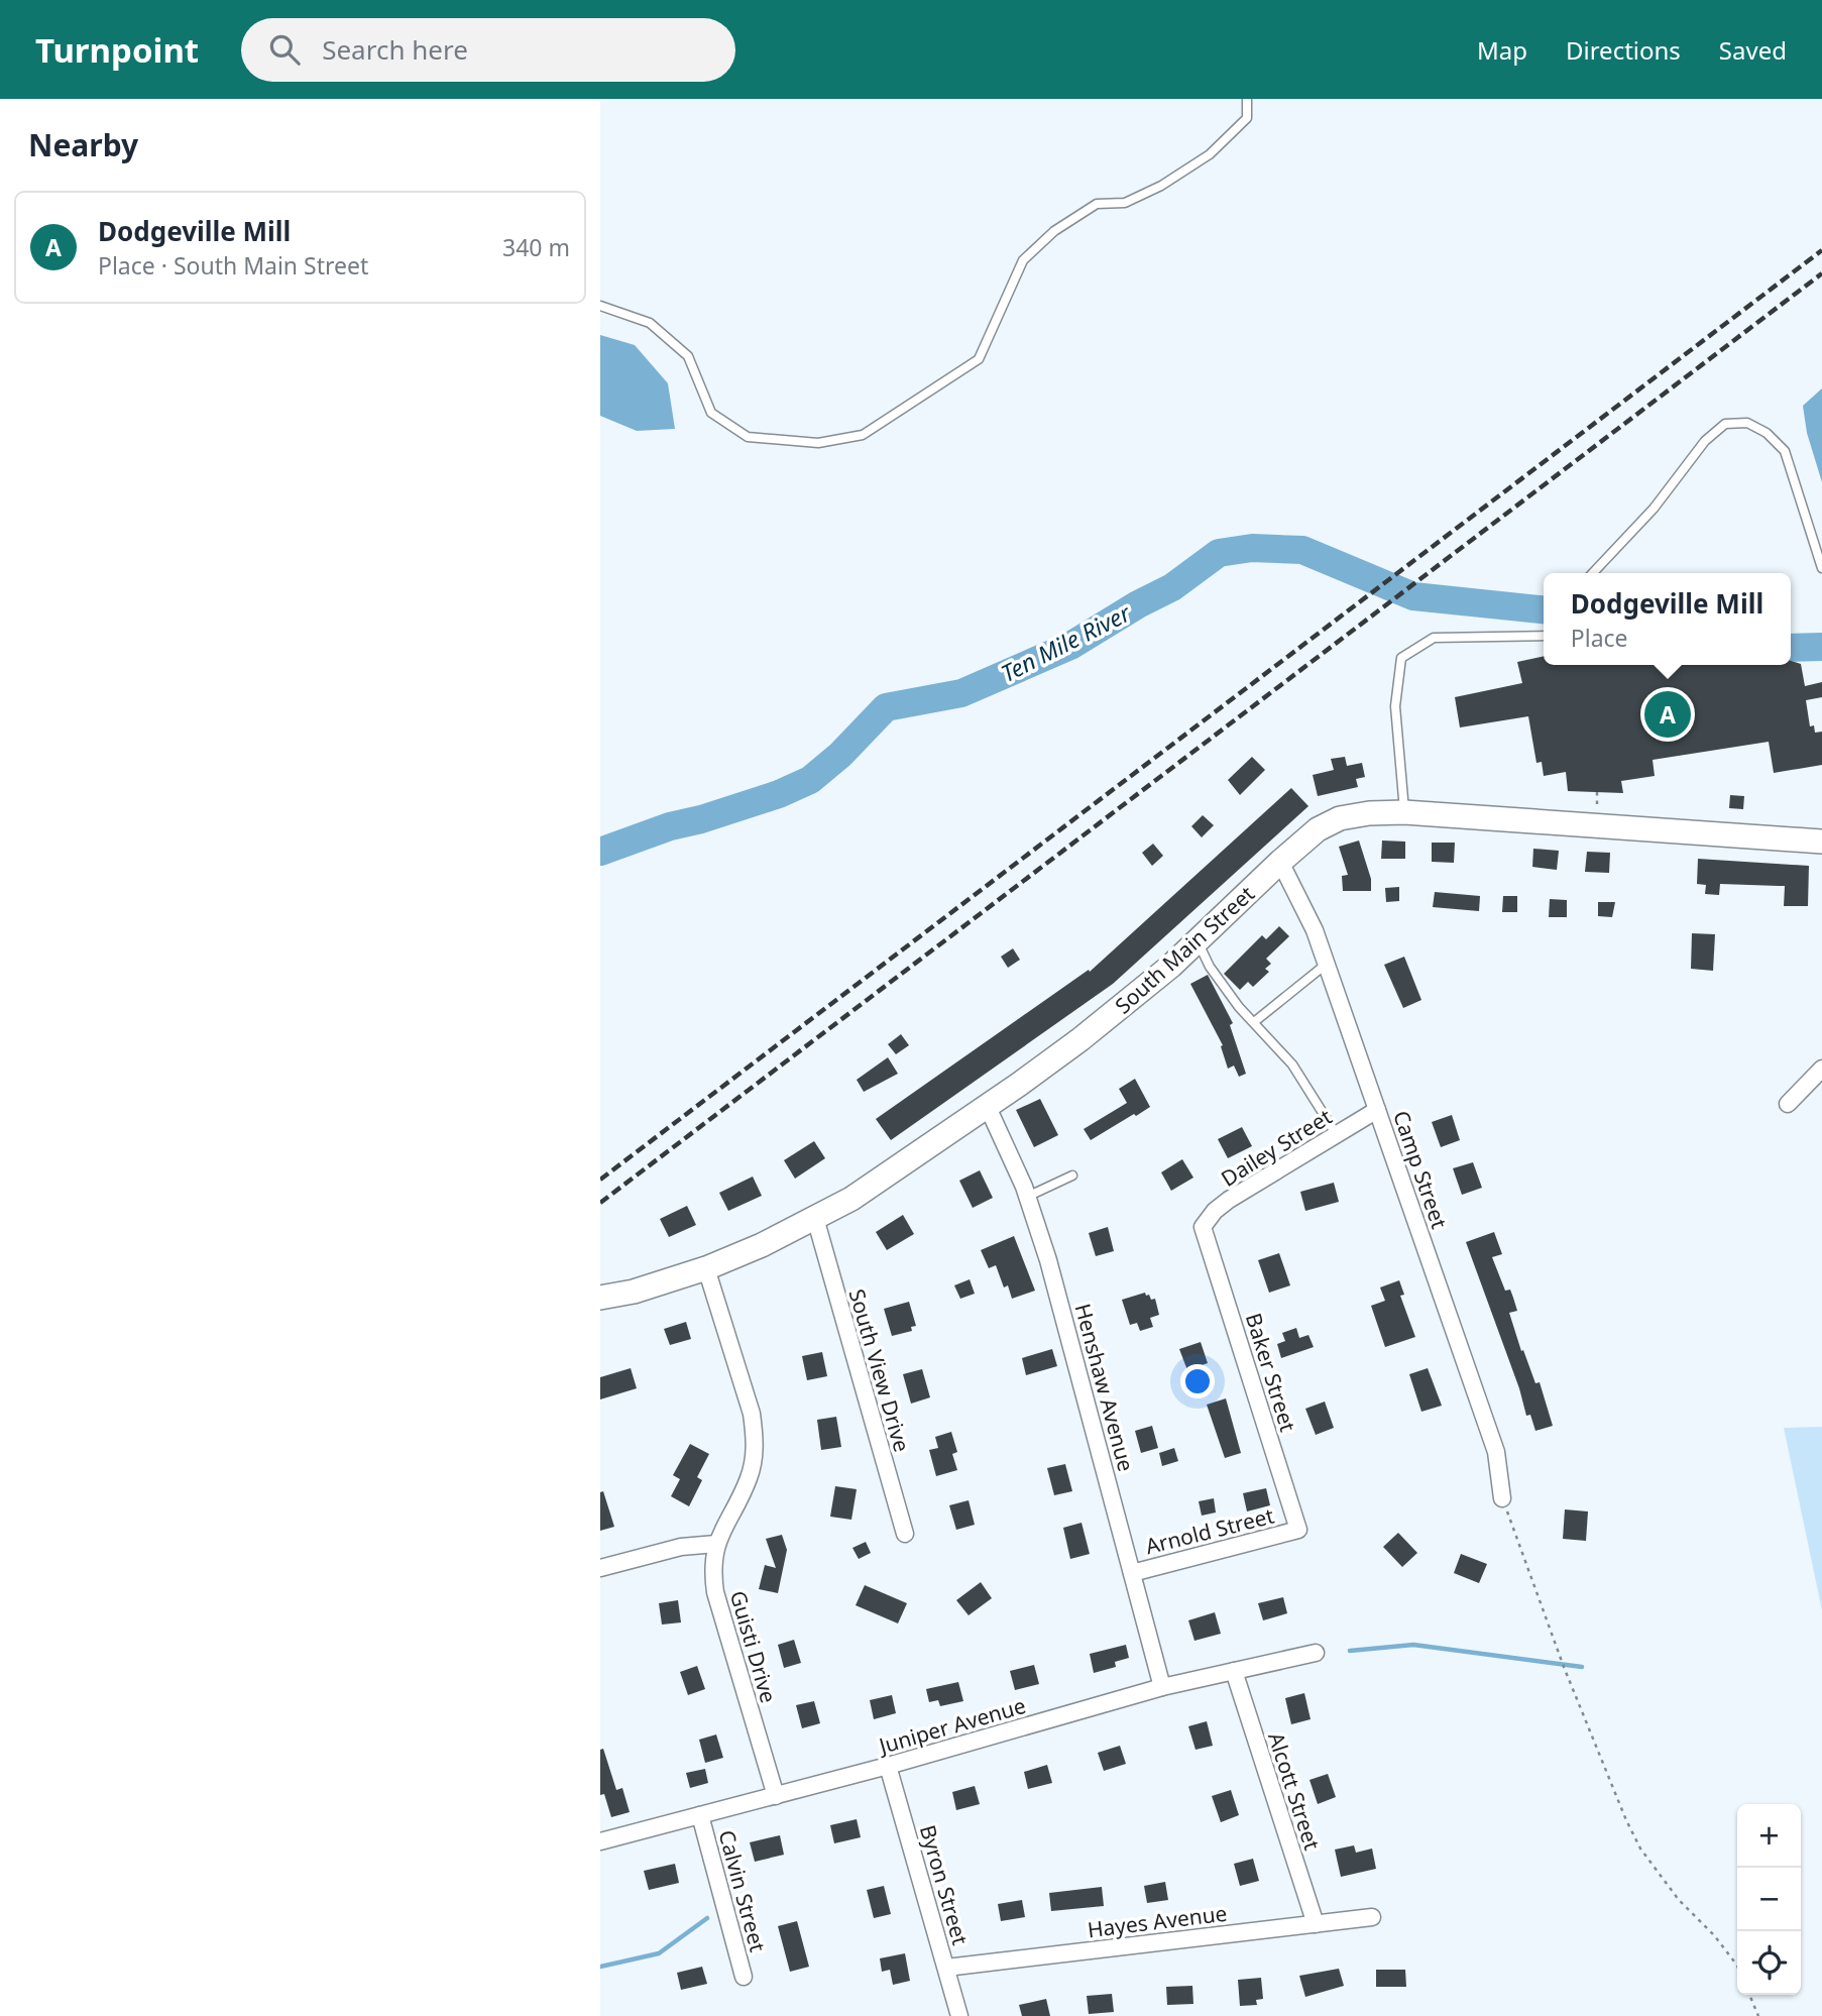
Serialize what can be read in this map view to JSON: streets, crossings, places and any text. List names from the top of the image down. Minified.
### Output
{"streets":{"main road":["South Main Street"],"street":["Dailey Street","Camp Street","South View Drive","Baker Street","Henshaw Avenue","Arnold Street","Guisti Drive","Juniper Avenue","Alcott Street","Byron Street","Calvin Street","Hayes Avenue"]},"crossings":[["South Main Street","Camp Street"],["South Main Street","South View Drive"],["South Main Street","Henshaw Avenue"],["South Main Street","Guisti Drive"],["Dailey Street","Camp Street"],["Dailey Street","Baker Street"],["Baker Street","Arnold Street"],["Henshaw Avenue","Arnold Street"],["Henshaw Avenue","Juniper Avenue"],["Guisti Drive","Juniper Avenue"],["Juniper Avenue","Alcott Street"],["Juniper Avenue","Byron Street"],["Juniper Avenue","Calvin Street"],["Alcott Street","Hayes Avenue"],["Byron Street","Hayes Avenue"]],"water":["Ten Mile River"],"page":{"header":"Turnpoint","search":"Search here","nav":["Map","Directions","Saved"],"heading":"Nearby","list":[{"mark":"A","name":"Dodgeville Mill","note":"Place · South Main Street","value":"340 m"}],"popup":["Dodgeville Mill","Place"],"pins":"A","map_buttons":["+","−"]}}
